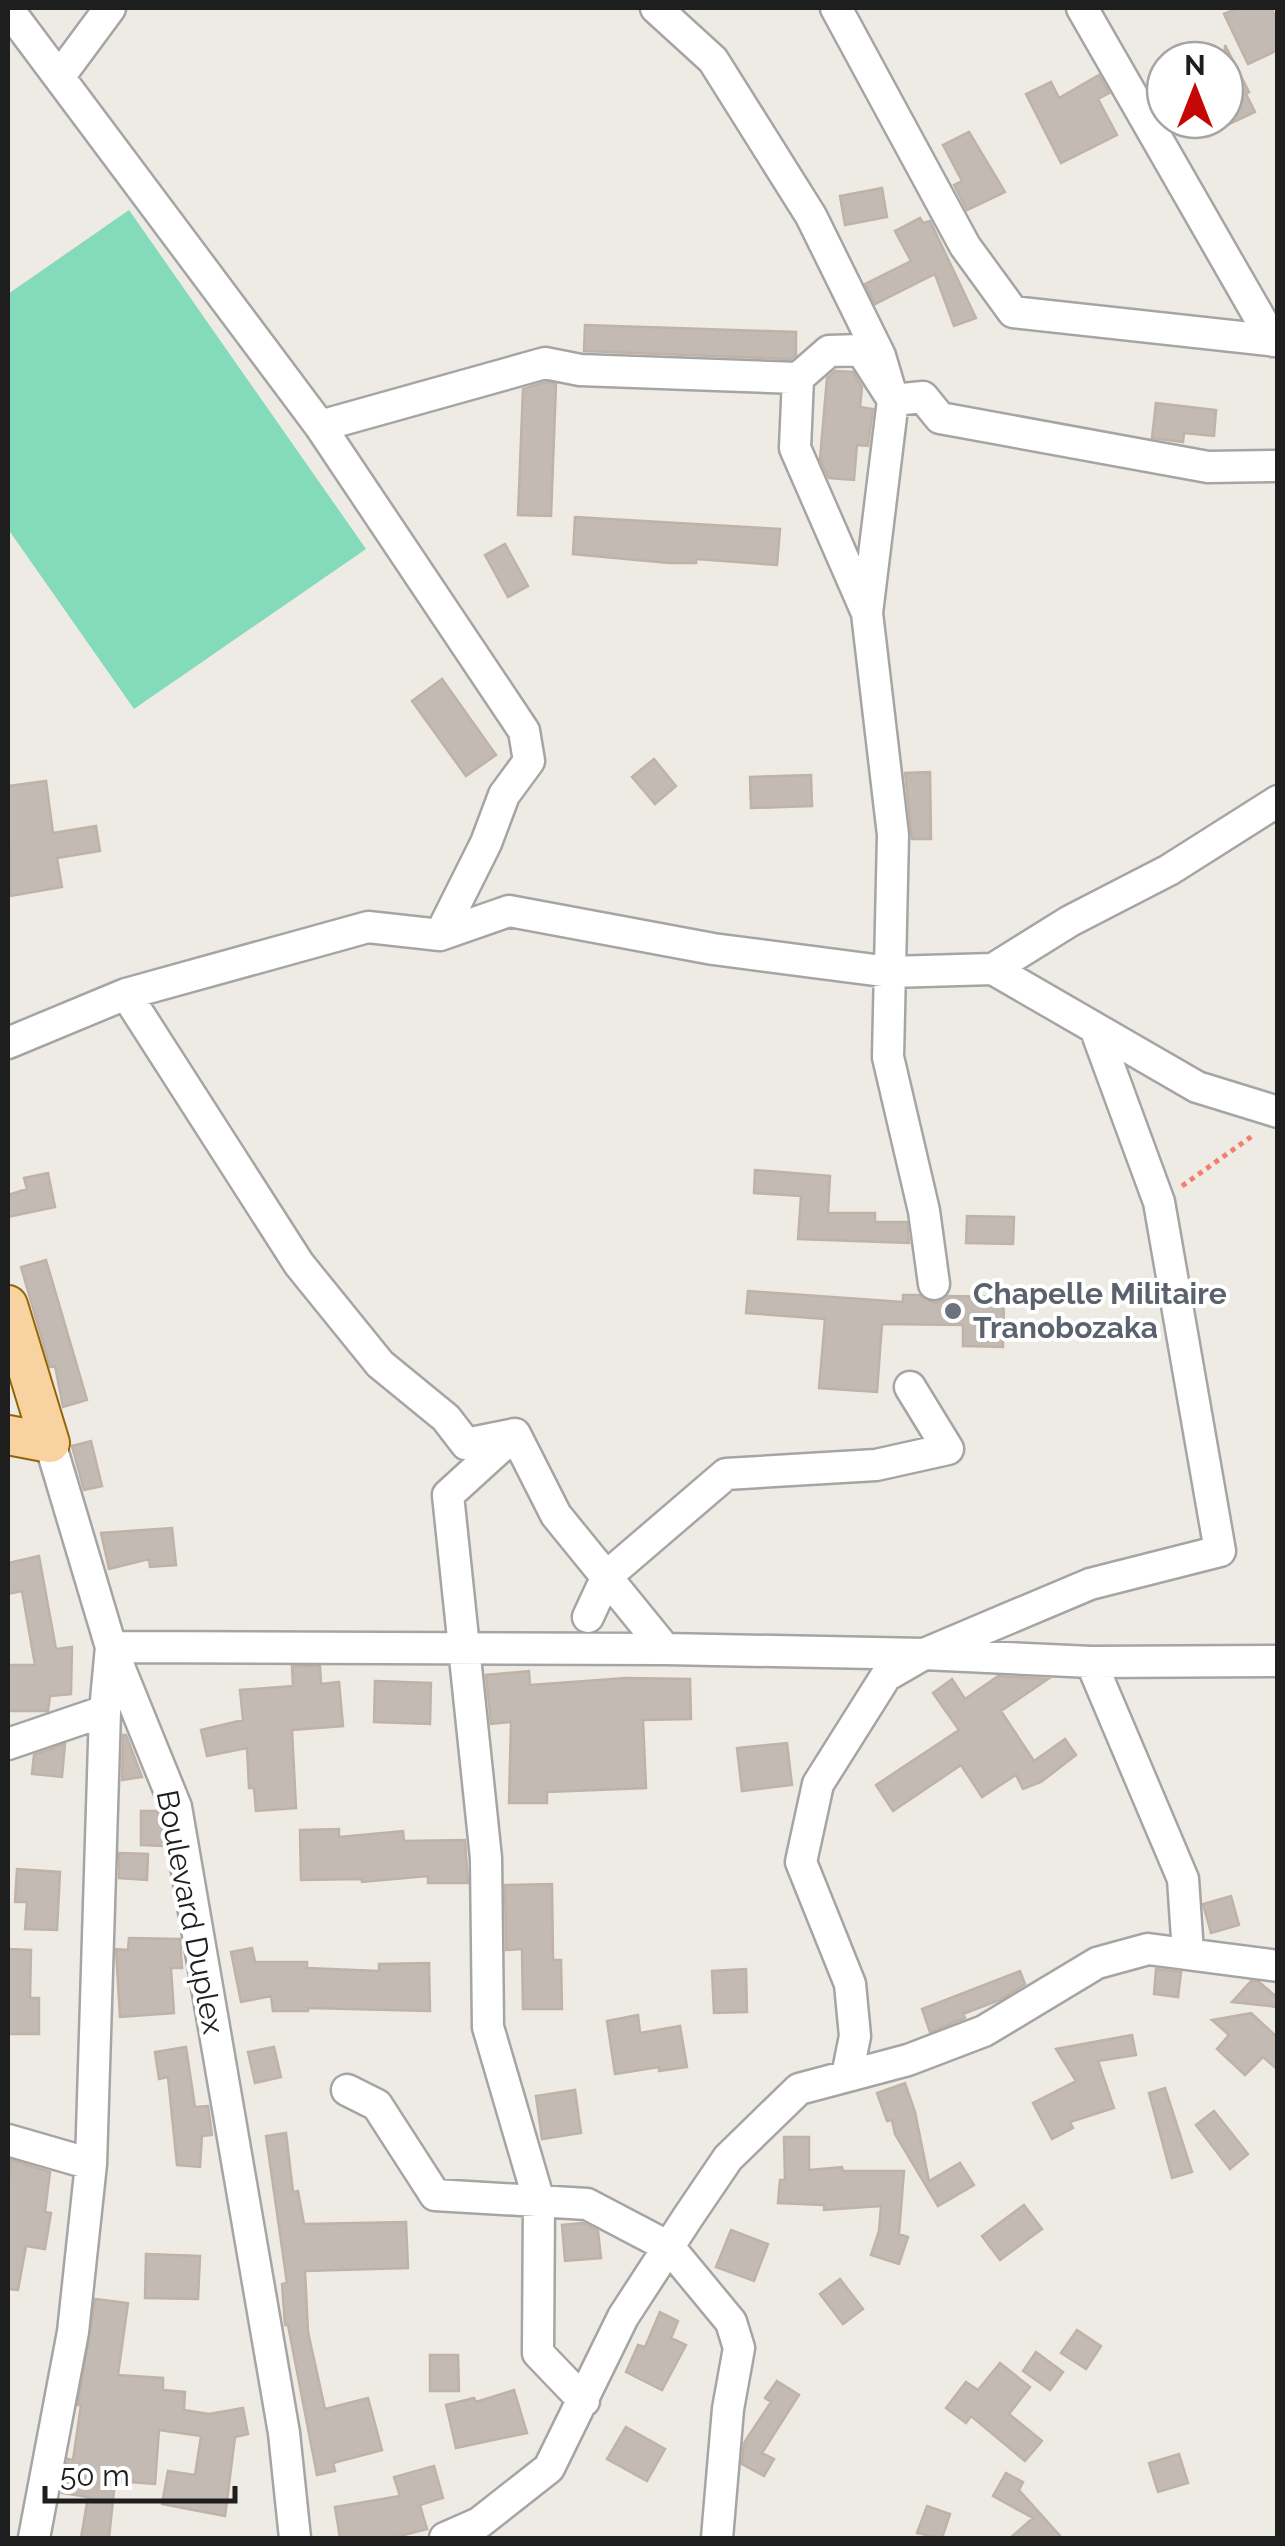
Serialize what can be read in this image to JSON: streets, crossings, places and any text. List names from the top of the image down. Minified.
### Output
{"streets":{"main road":["Boulevard Duplex"]},"places":["Chapelle Militaire Tranobozaka"],"scale_bar":"50 m","north":"top"}
